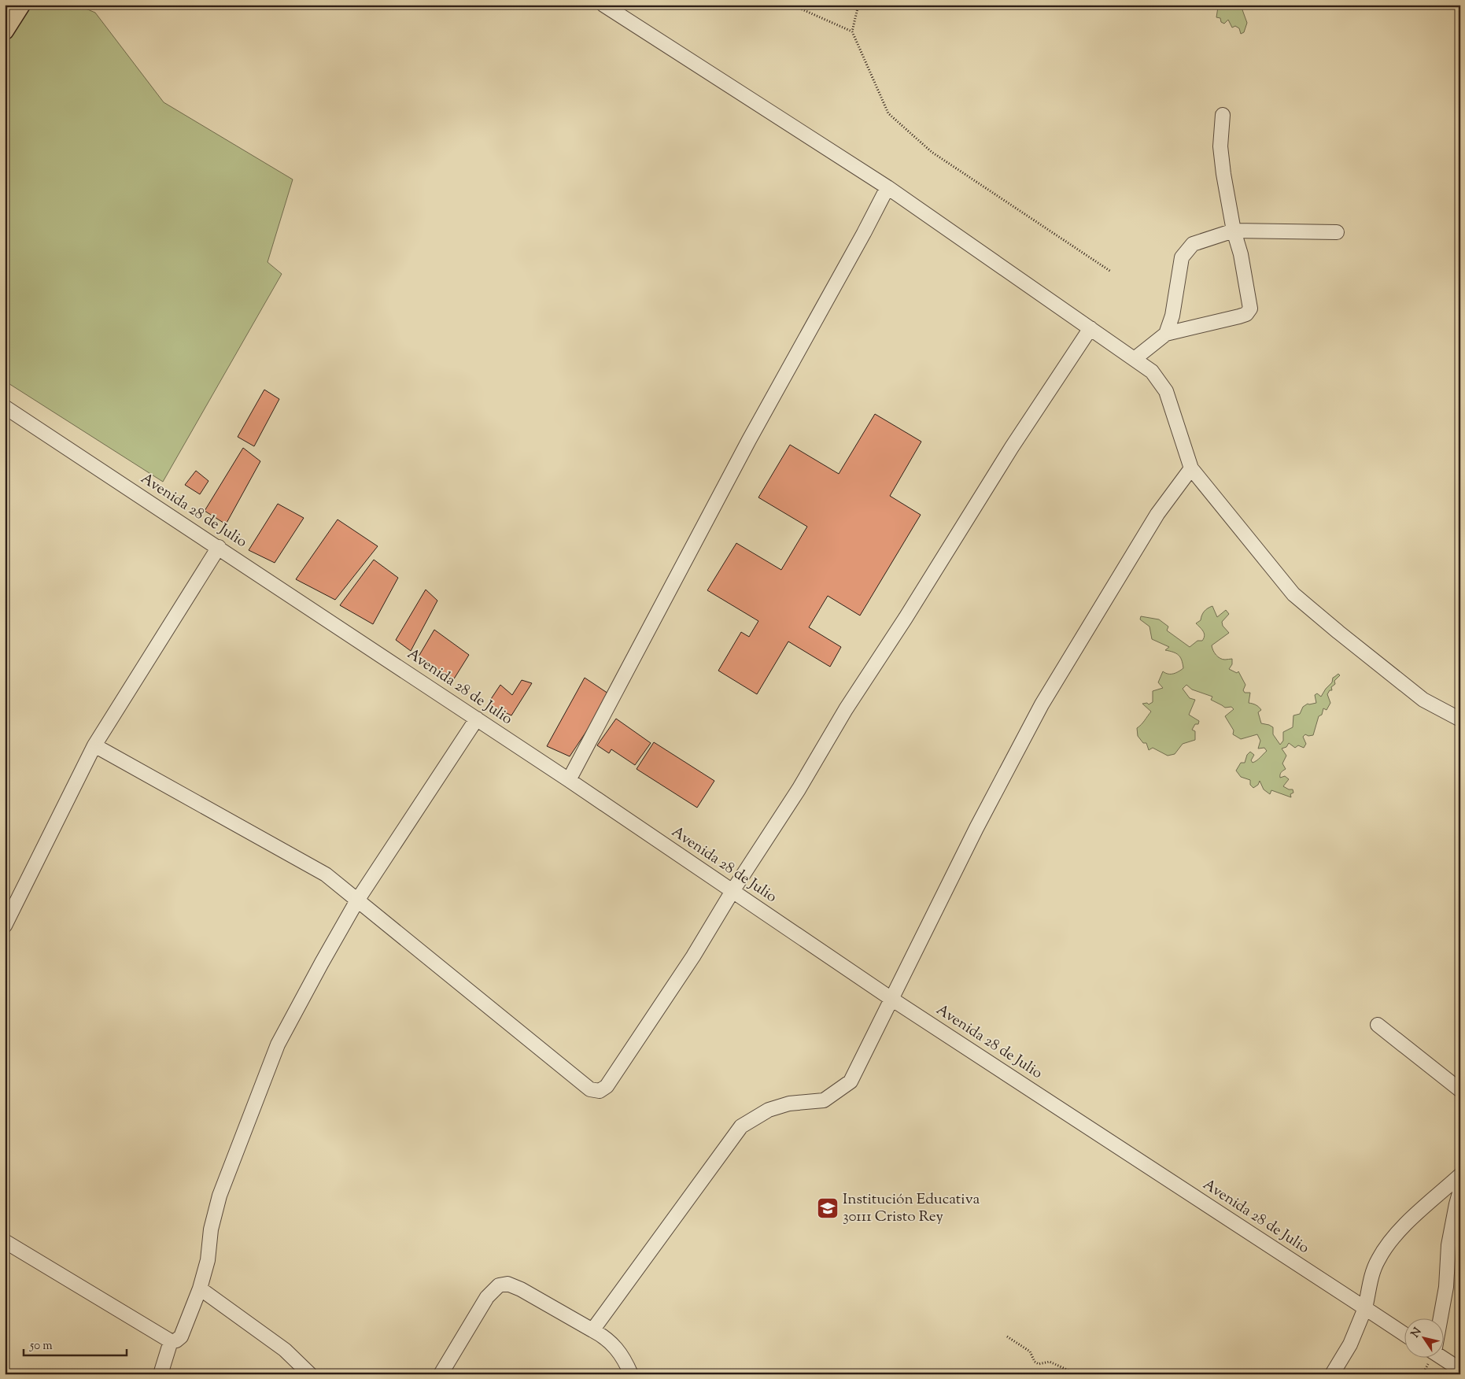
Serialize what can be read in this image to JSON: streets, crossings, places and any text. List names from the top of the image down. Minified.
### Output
{"streets":{"street":["Avenida 28 de Julio"]},"places":{"school or university":["Institución Educativa 30111 Cristo Rey"]},"scale_bar":"50 m","north":"top left"}
